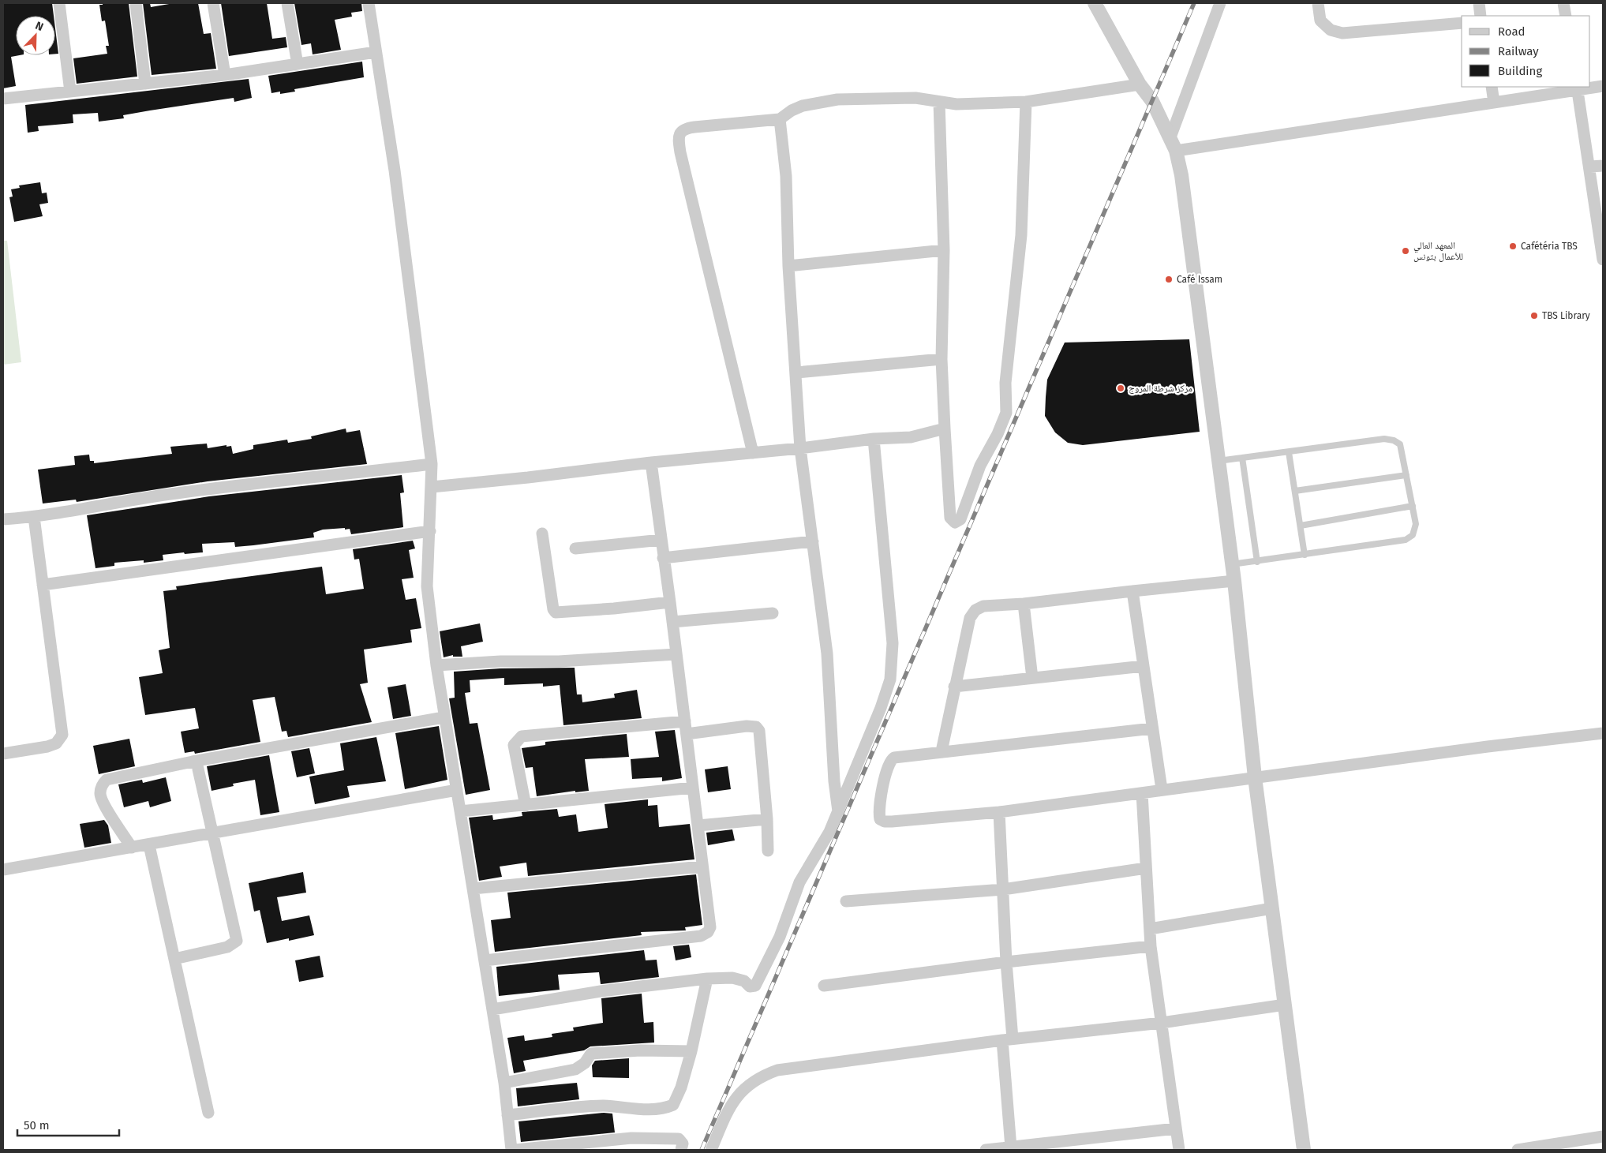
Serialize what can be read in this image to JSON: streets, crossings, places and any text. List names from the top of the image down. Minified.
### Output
{"places":["Cafétéria TBS","المعهد العالي للأعمال بتونس","Café Issam","TBS Library","مركز شرطة المروج"],"legend":["Road","Railway","Building"],"scale_bar":"50 m","north":"top right"}
